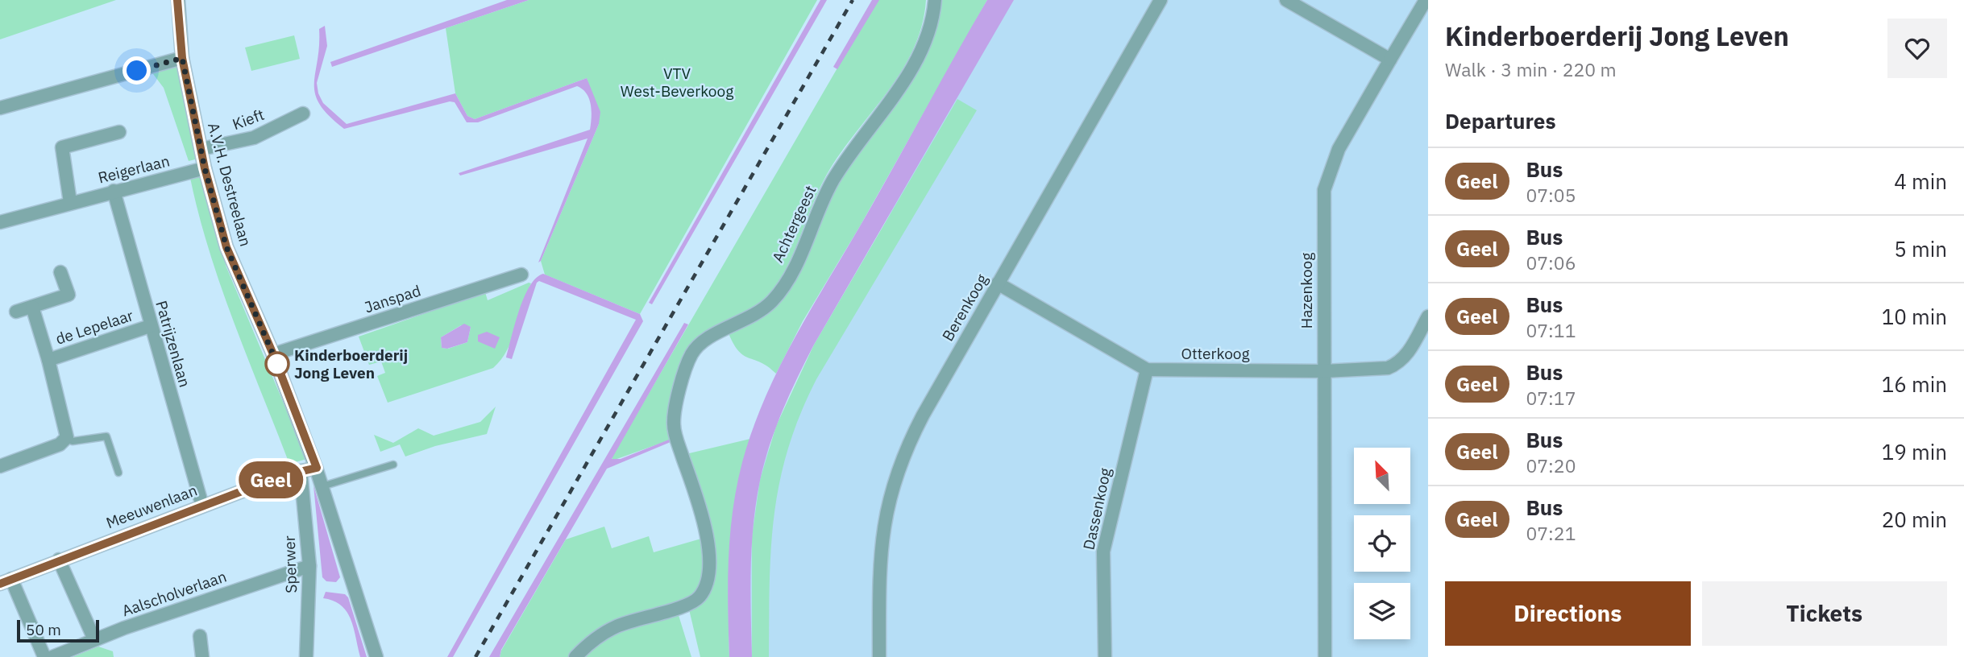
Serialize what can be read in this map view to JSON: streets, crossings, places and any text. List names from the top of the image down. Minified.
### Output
{"streets":{"street":["Kieft","Reigerlaan","A.V.H. Destreelaan","Achtergeest","Hazenkoog","Janspad","Berenkoog","de Lepelaar","Patrijzenlaan","Otterkoog","Meeuwenlaan","Dassenkoog","Sperwer","Aalscholverlaan"]},"crossings":[["Kieft","A.V.H. Destreelaan"],["Reigerlaan","A.V.H. Destreelaan"],["Reigerlaan","Patrijzenlaan"],["A.V.H. Destreelaan","Janspad"],["A.V.H. Destreelaan","Meeuwenlaan"],["Hazenkoog","Otterkoog"],["Berenkoog","Otterkoog"],["de Lepelaar","Patrijzenlaan"],["Patrijzenlaan","Meeuwenlaan"],["Otterkoog","Dassenkoog"],["Meeuwenlaan","Sperwer"],["Sperwer","Aalscholverlaan"]],"parks":["VTV West-Beverkoog"],"places":["Kinderboerderij Jong Leven"],"lines":["bus line Geel"],"scale_bar":"50 m","north":"top left","page":{"on_map":"Geel","heading":[["Kinderboerderij Jong Leven","Walk · 3 min · 220 m"],"Departures"],"list":[{"mark":"Geel","name":"Bus","note":"07:05","value":"4 min"},{"mark":"Geel","name":"Bus","note":"07:06","value":"5 min"},{"mark":"Geel","name":"Bus","note":"07:11","value":"10 min"},{"mark":"Geel","name":"Bus","note":"07:17","value":"16 min"},{"mark":"Geel","name":"Bus","note":"07:20","value":"19 min"},{"mark":"Geel","name":"Bus","note":"07:21","value":"20 min"}],"buttons":["Directions","Tickets"],"scale":"50 m"}}
